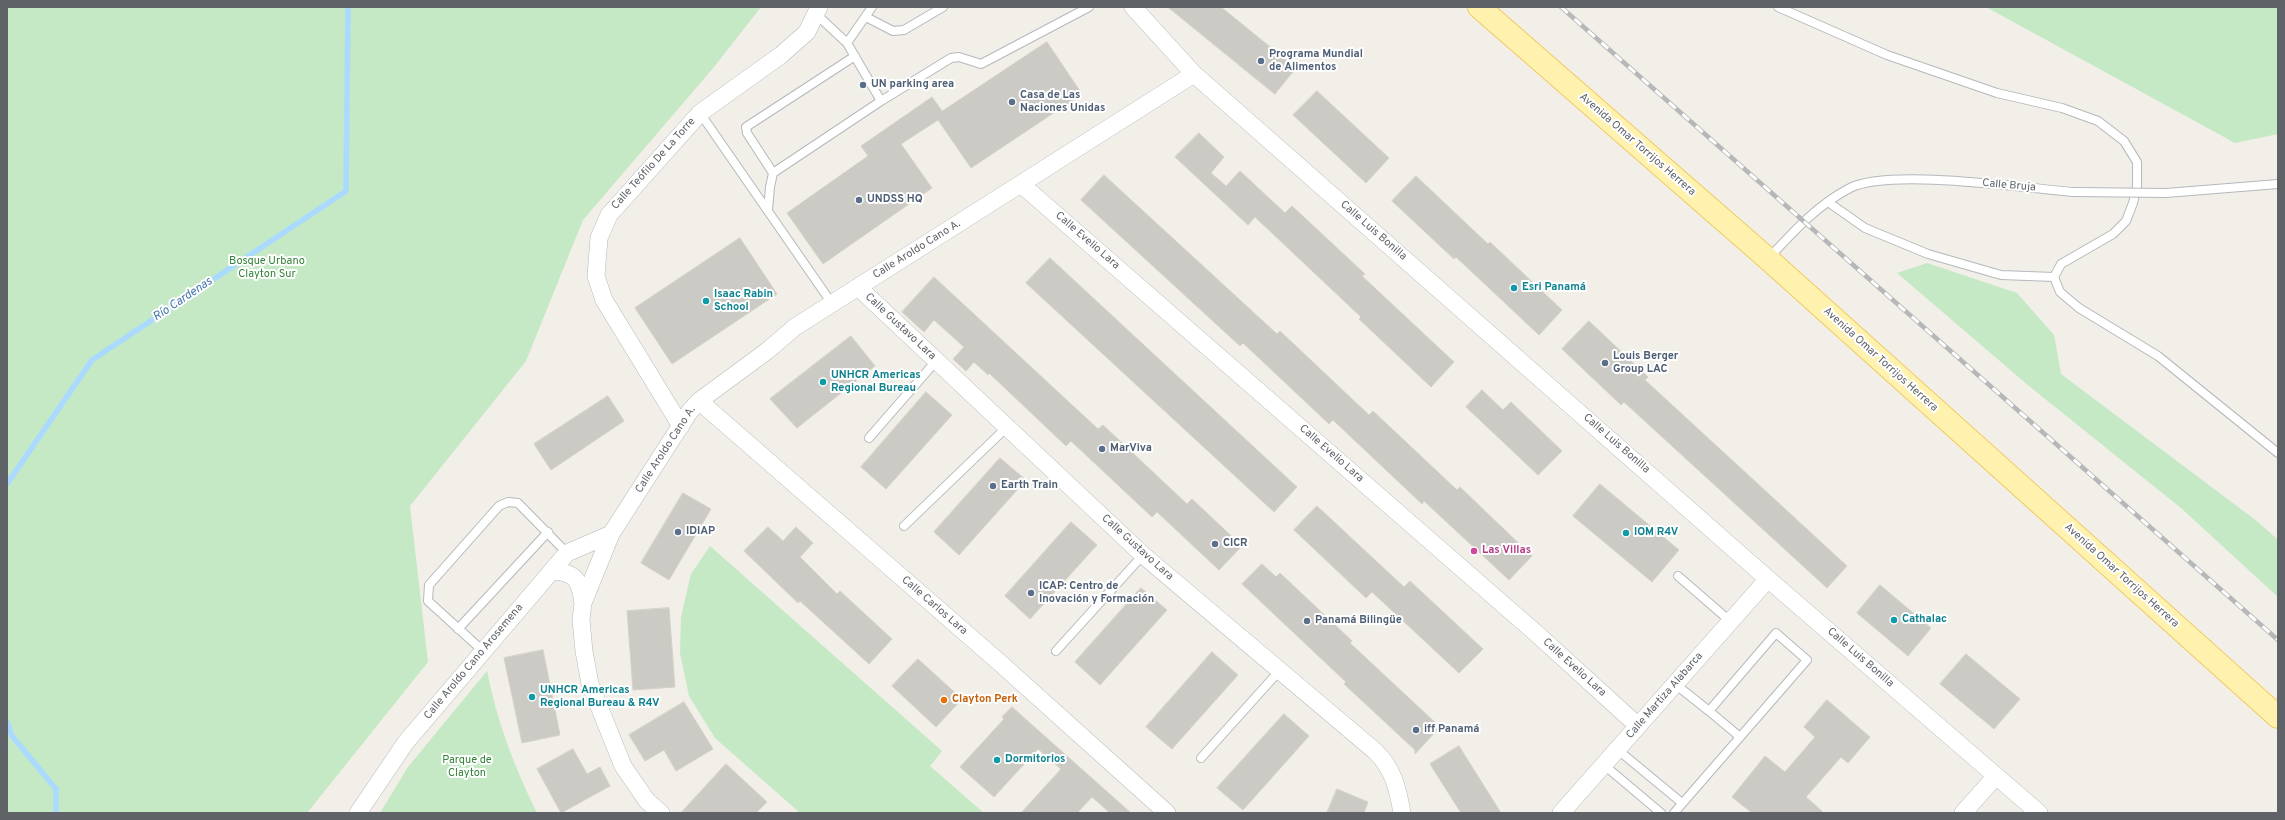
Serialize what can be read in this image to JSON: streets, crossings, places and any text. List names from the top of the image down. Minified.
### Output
{"streets":{"main road":["Avenida Omar Torrijos Herrera"],"street":["Calle Teófilo De La Torre","Calle Luis Bonilla","Calle Evelio Lara","Calle Aroldo Cano A.","Calle Gustavo Lara","Calle Carlos Lara","Calle Aroldo Cano Arosemena","Calle Martiza Alabarca"],"lane":["Calle Bruja"]},"crossings":[["Avenida Omar Torrijos Herrera","Calle Bruja"],["Calle Teófilo De La Torre","Calle Aroldo Cano A."],["Calle Luis Bonilla","Calle Aroldo Cano A."],["Calle Luis Bonilla","Calle Martiza Alabarca"],["Calle Evelio Lara","Calle Aroldo Cano A."],["Calle Evelio Lara","Calle Martiza Alabarca"],["Calle Aroldo Cano A.","Calle Gustavo Lara"],["Calle Aroldo Cano A.","Calle Carlos Lara"],["Calle Aroldo Cano A.","Calle Aroldo Cano Arosemena"]],"water":["Río Cardenas"],"parks":["Bosque Urbano Clayton Sur","Parque de Clayton"],"places":["Programa Mundial de Alimentos","UN parking area","Casa de Las Naciones Unidas","UNDSS HQ","Esri Panamá","Isaac Rabin School","Louis Berger Group LAC","UNHCR Americas Regional Bureau","MarViva","Earth Train","IDIAP","IOM R4V","CICR","Las Villas","ICAP: Centro de Inovación y Formación","Cathalac","Panamá Bilingüe","UNHCR Americas Regional Bureau & R4V","Clayton Perk","iff Panamá","Dormitorios"]}
